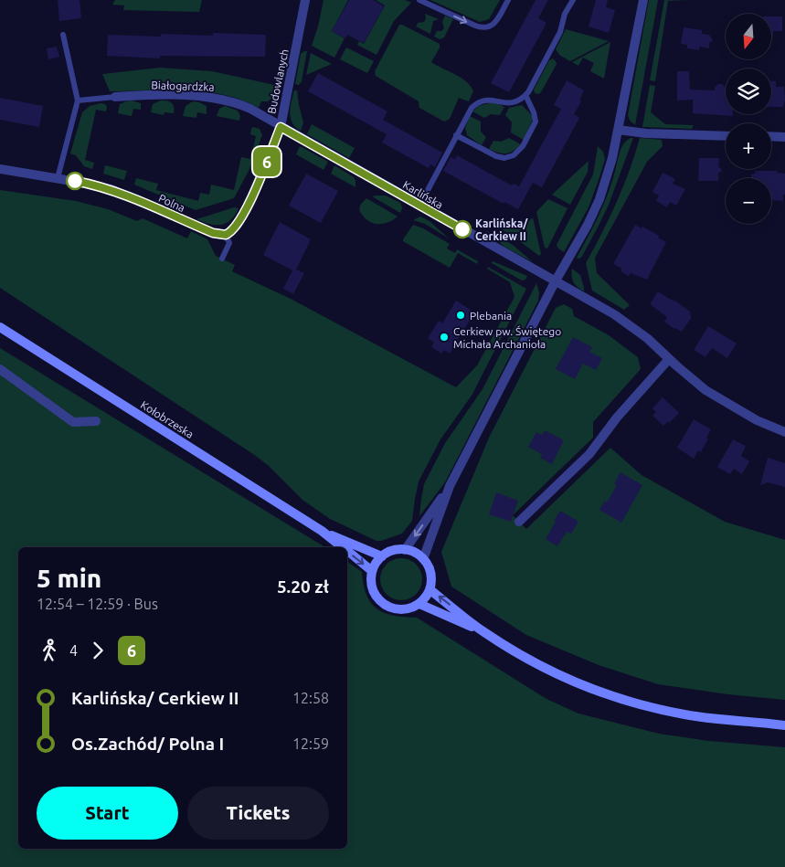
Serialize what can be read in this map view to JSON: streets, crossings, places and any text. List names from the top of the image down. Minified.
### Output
{"streets":{"main road":["Kołobrzeska"],"street":["Budowlanych","Białogardzka","Karlińska","Polna"]},"crossings":[["Budowlanych","Białogardzka"],["Budowlanych","Karlińska"],["Budowlanych","Polna"],["Białogardzka","Karlińska"]],"places":["Karlińska/ Cerkiew II","Plebania","Cerkiew pw. Świętego Michała Archanioła"],"lines":["bus line 6"],"north":"bottom","page":{"on_map":"6","map_buttons":["+","−"],"heading":["5 min","12:54 – 12:59 · Bus","5.20 zł"],"legs":["4","6"],"list":[{"name":"Karlińska/ Cerkiew II","value":"12:58"},{"name":"Os.Zachód/ Polna I","value":"12:59"}],"buttons":["Start","Tickets"]}}
